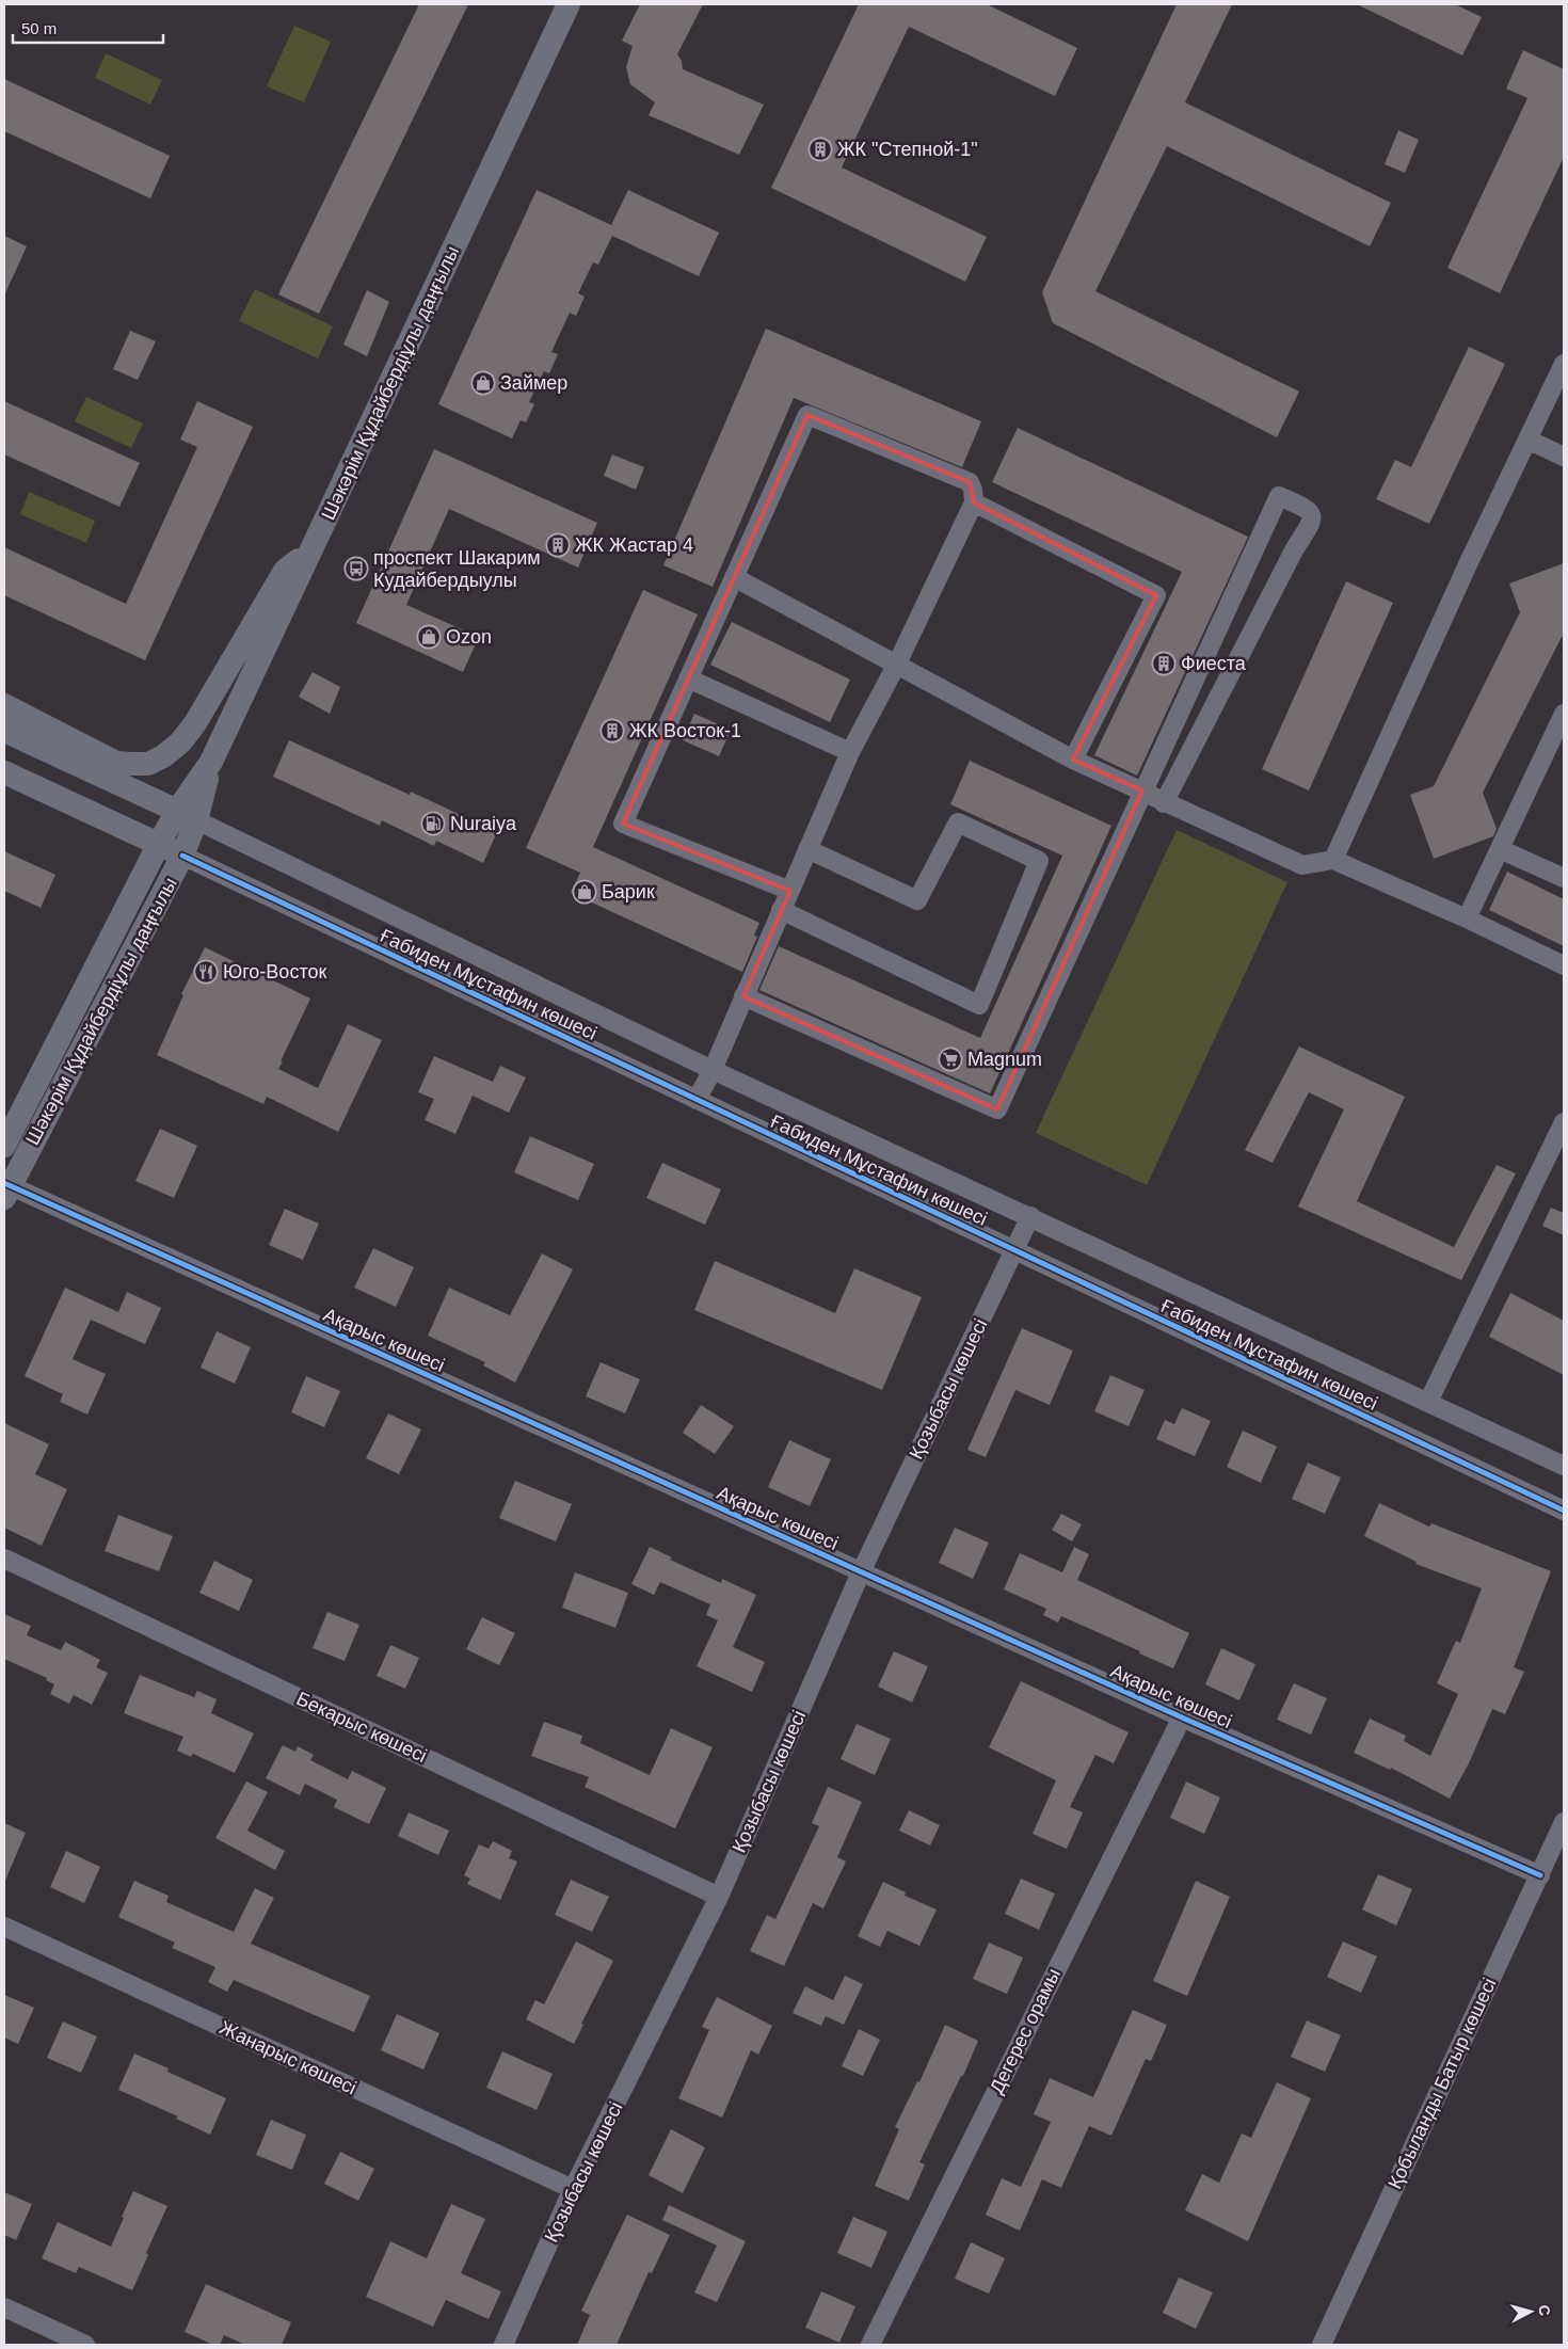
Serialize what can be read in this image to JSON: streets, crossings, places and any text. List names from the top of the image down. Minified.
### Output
{"streets":{"main road":["Шәкәрім Құдайбердіұлы даңғылы","Ғабиден Мұстафин көшесі"],"street":["Ақарыс көшесі","Қозыбасы көшесі","Бекарыс көшесі","Дегерес орамы","Жанарыс көшесі","Қобыланды Батыр көшесі"]},"crossings":[["Шәкәрім Құдайбердіұлы даңғылы","Ғабиден Мұстафин көшесі"],["Шәкәрім Құдайбердіұлы даңғылы","Ақарыс көшесі"],["Ғабиден Мұстафин көшесі","Қозыбасы көшесі"],["Ақарыс көшесі","Қозыбасы көшесі"],["Ақарыс көшесі","Дегерес орамы"],["Ақарыс көшесі","Қобыланды Батыр көшесі"],["Қозыбасы көшесі","Бекарыс көшесі"],["Қозыбасы көшесі","Жанарыс көшесі"]],"places":{"building":["ЖК \"Степной-1\"","ЖК Жастар 4","Фиеста","ЖК Восток-1"],"shop":["Займер","Ozon","Барик"],"bus stop":["проспект Шaкaрим Кудайбердыулы"],"fuel station":["Nuraiya"],"restaurant":["Юго-Восток"],"supermarket":["Magnum"]},"scale_bar":"50 m","north":"right"}
